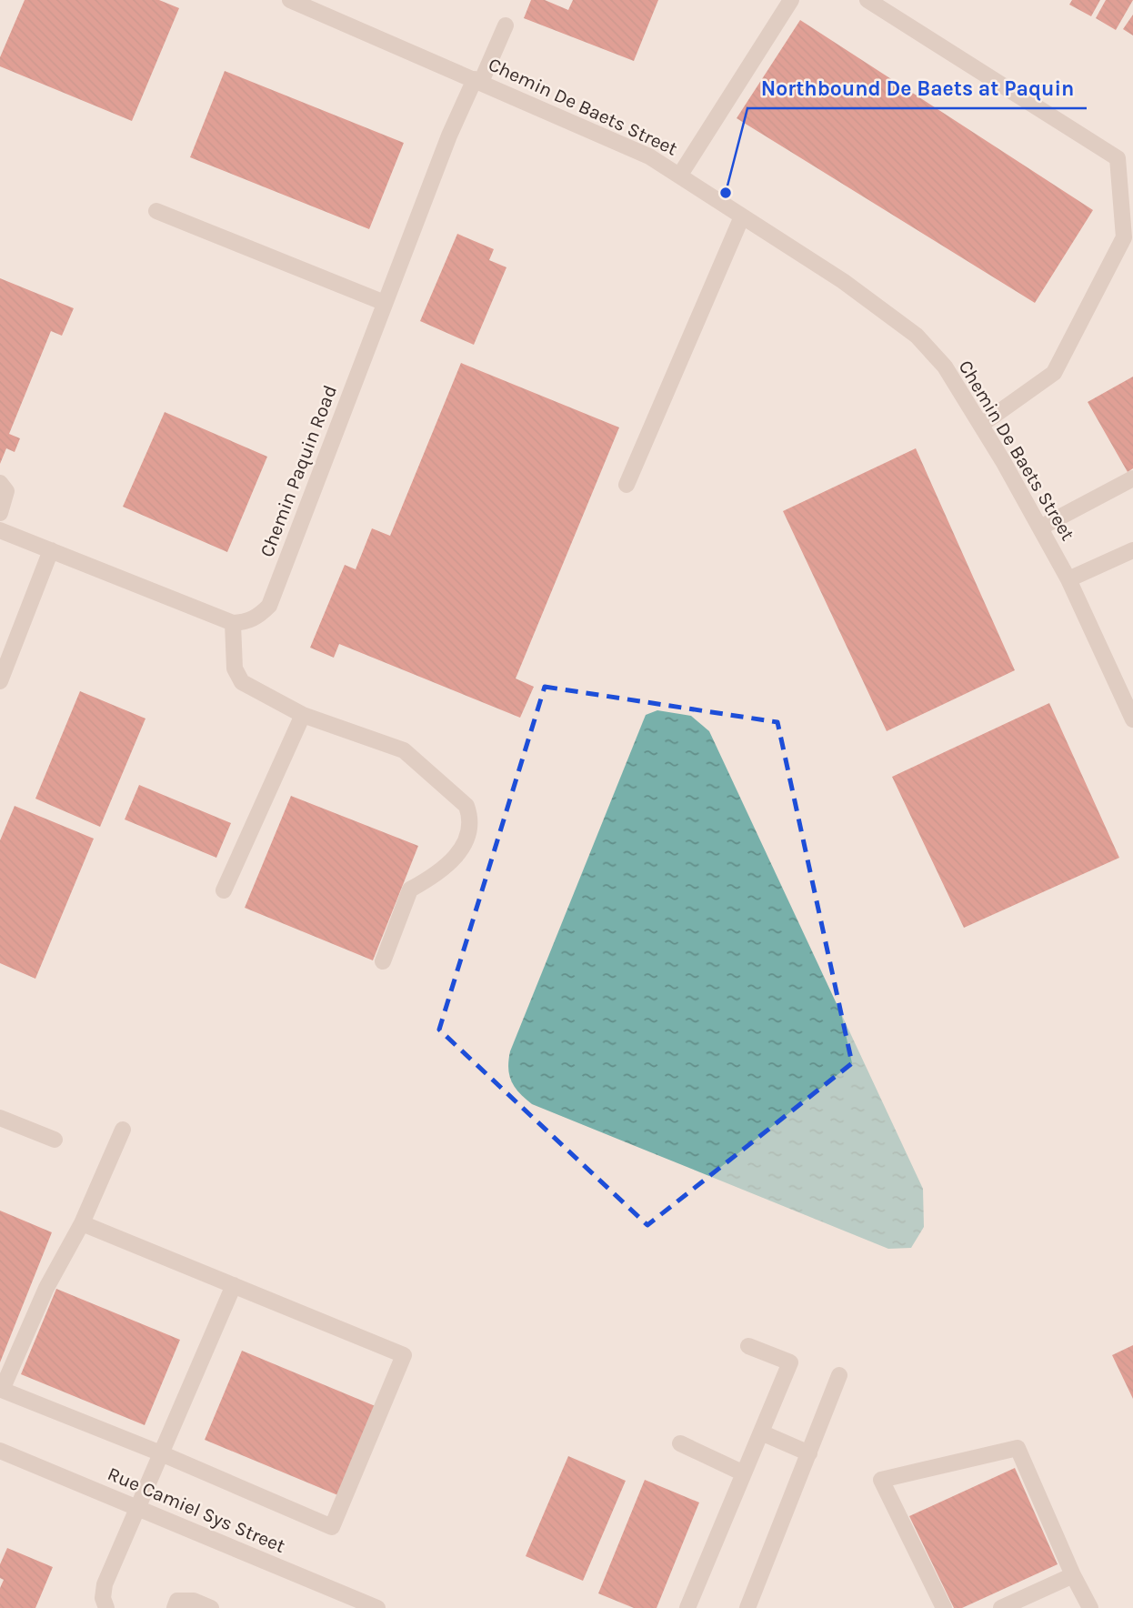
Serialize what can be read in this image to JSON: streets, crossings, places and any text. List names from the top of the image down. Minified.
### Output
{"streets":{"street":["Chemin De Baets Street","Chemin Paquin Road","Rue Camiel Sys Street"]},"crossings":[["Chemin De Baets Street","Chemin Paquin Road"]],"places":["Northbound De Baets at Paquin"]}
